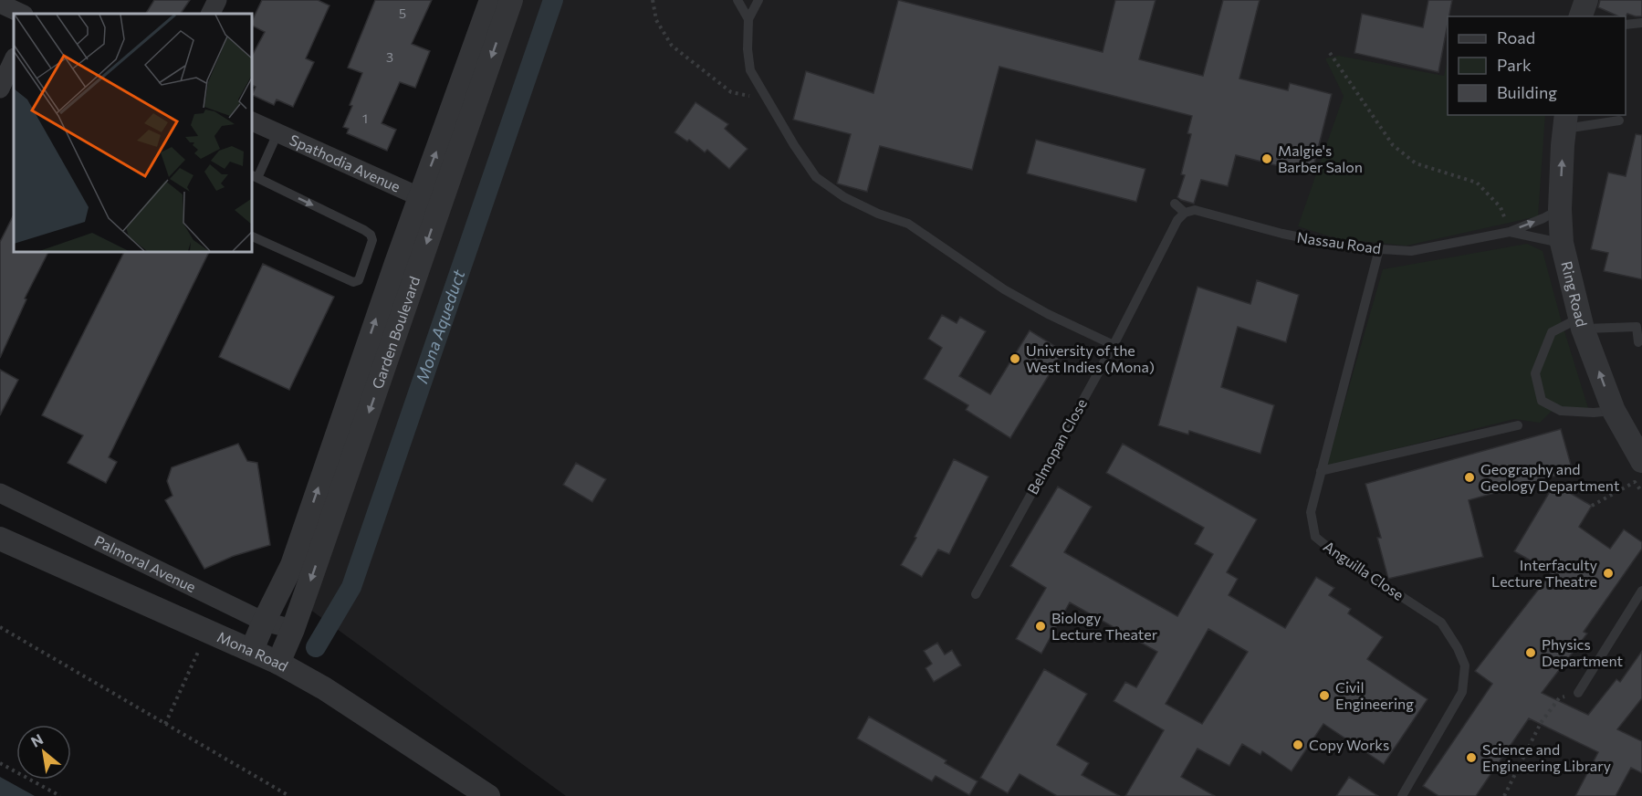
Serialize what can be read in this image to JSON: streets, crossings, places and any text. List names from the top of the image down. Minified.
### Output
{"streets":{"street":["Spathodia Avenue","Ring Road","Garden Boulevard","Palmoral Avenue","Mona Road"],"lane":["Nassau Road","Belmopan Close","Anguilla Close"]},"crossings":[["Spathodia Avenue","Garden Boulevard"],["Nassau Road","Belmopan Close"],["Nassau Road","Anguilla Close"],["Garden Boulevard","Palmoral Avenue"],["Garden Boulevard","Mona Road"]],"one_way":["Ring Road"],"water":["Mona Aqueduct"],"places":["Malgie's Barber Salon","University of the West Indies (Mona)","Geography and Geology Department","Interfaculty Lecture Theatre","Biology Lecture Theater","Physics Department","Civil Engineering","Copy Works","Science and Engineering Library"],"house_numbers":["5","3","1"],"legend":["Road","Park","Building"],"north":"top left"}
